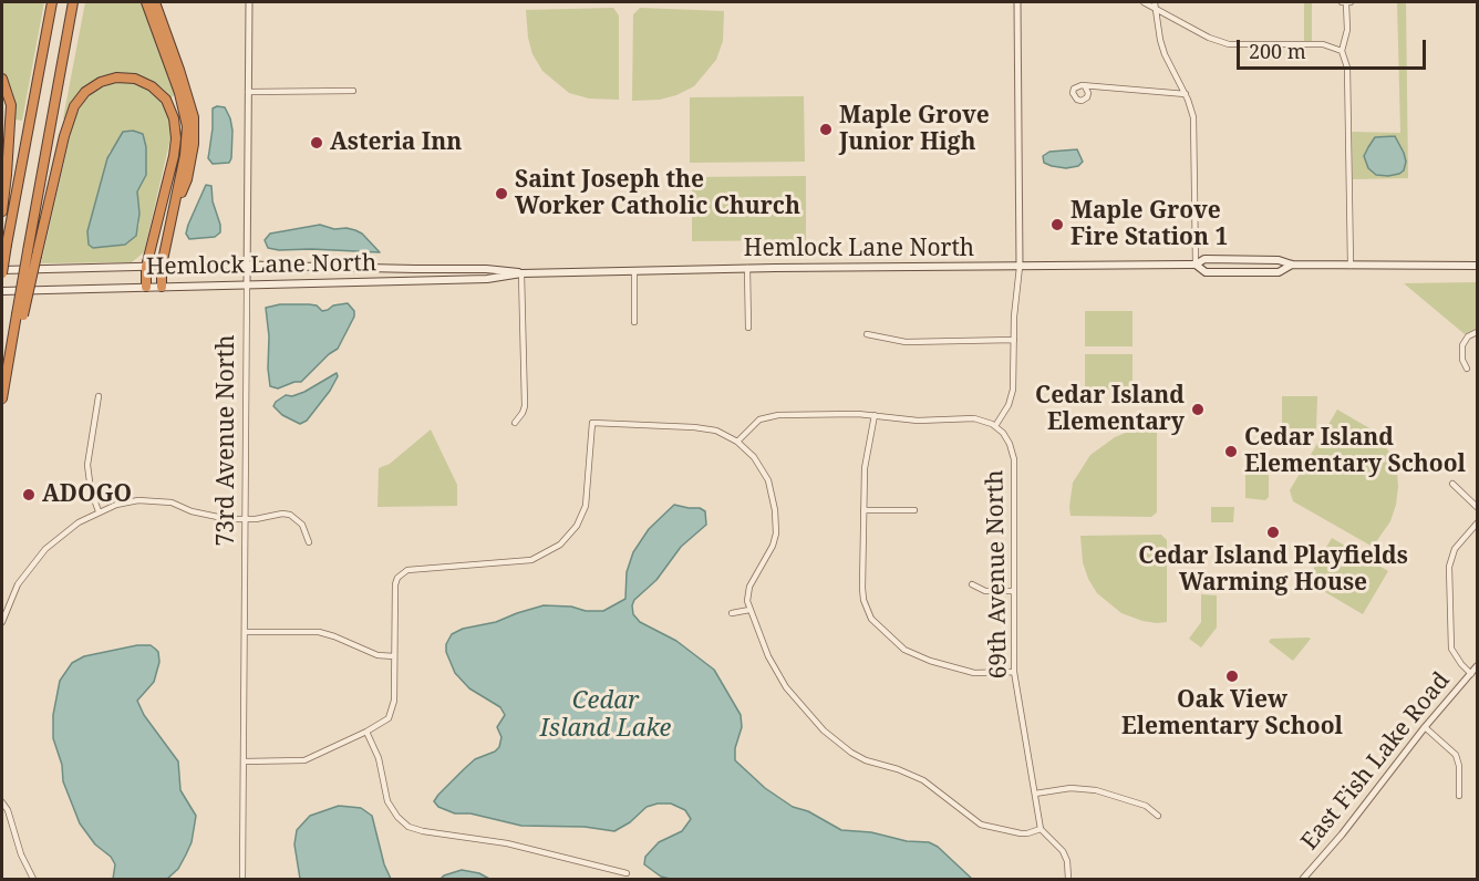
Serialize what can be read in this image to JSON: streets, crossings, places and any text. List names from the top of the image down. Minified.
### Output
{"streets":{"main road":["Hemlock Lane North"],"street":["73rd Avenue North","69th Avenue North","East Fish Lake Road"]},"crossings":[["Hemlock Lane North","73rd Avenue North"]],"water":["Cedar Island Lake"],"places":["Maple Grove Junior High","Asteria Inn","Saint Joseph the Worker Catholic Church","Maple Grove Fire Station 1","Cedar Island Elementary","Cedar Island Elementary School","ADOGO","Cedar Island Playfields Warming House","Oak View Elementary School"],"scale_bar":"200 m"}
